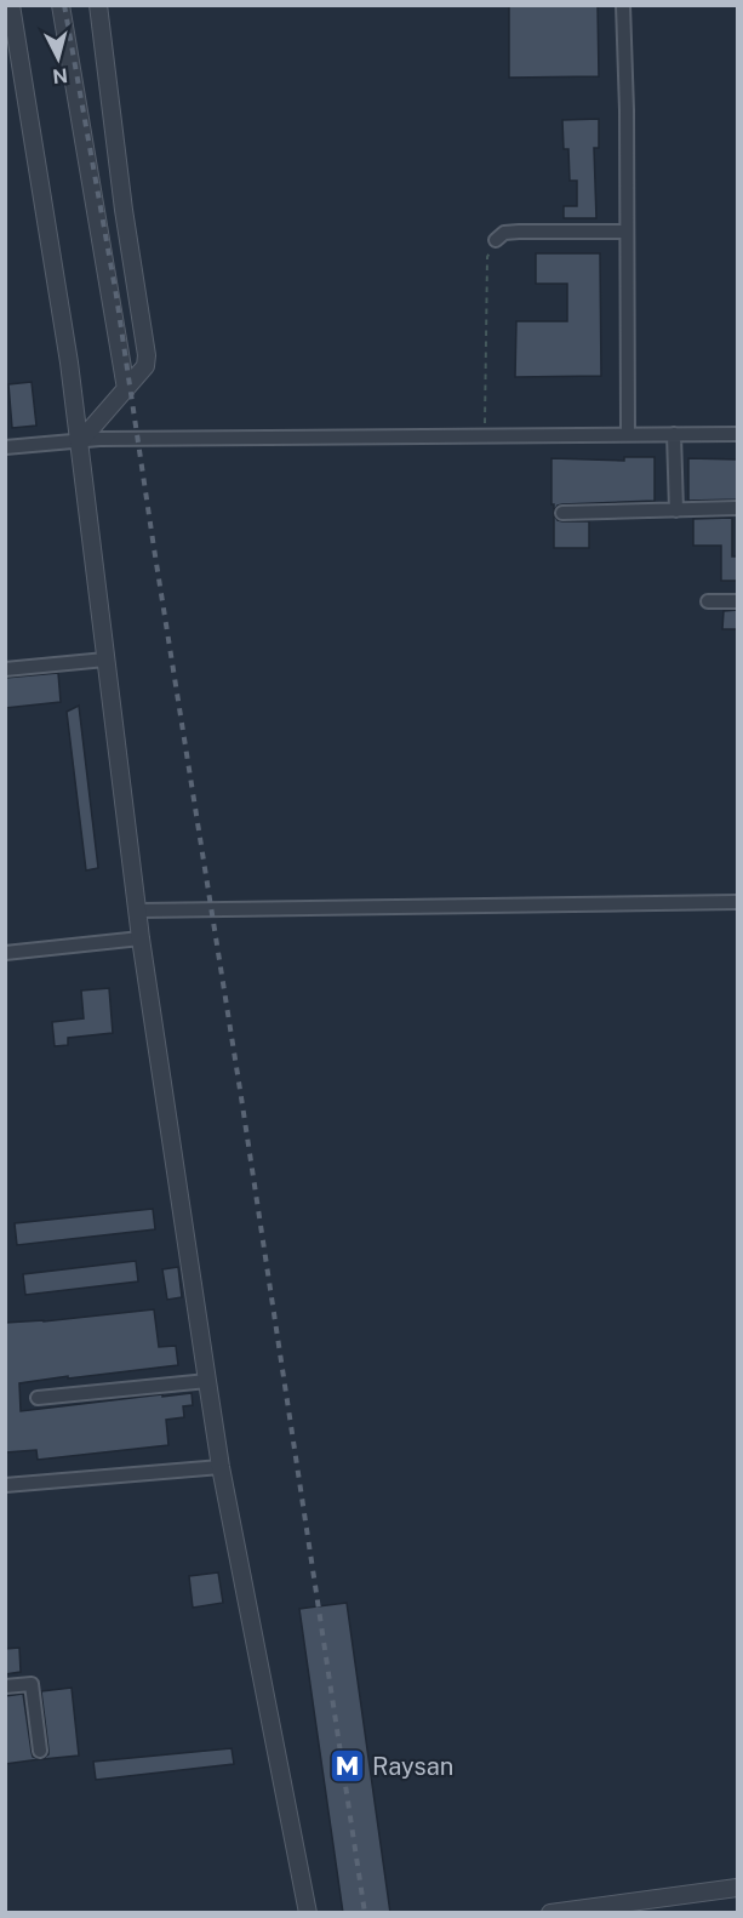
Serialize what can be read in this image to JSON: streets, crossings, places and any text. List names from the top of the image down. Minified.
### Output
{"places":{"metro station":["Raysan"]},"north":"bottom"}
